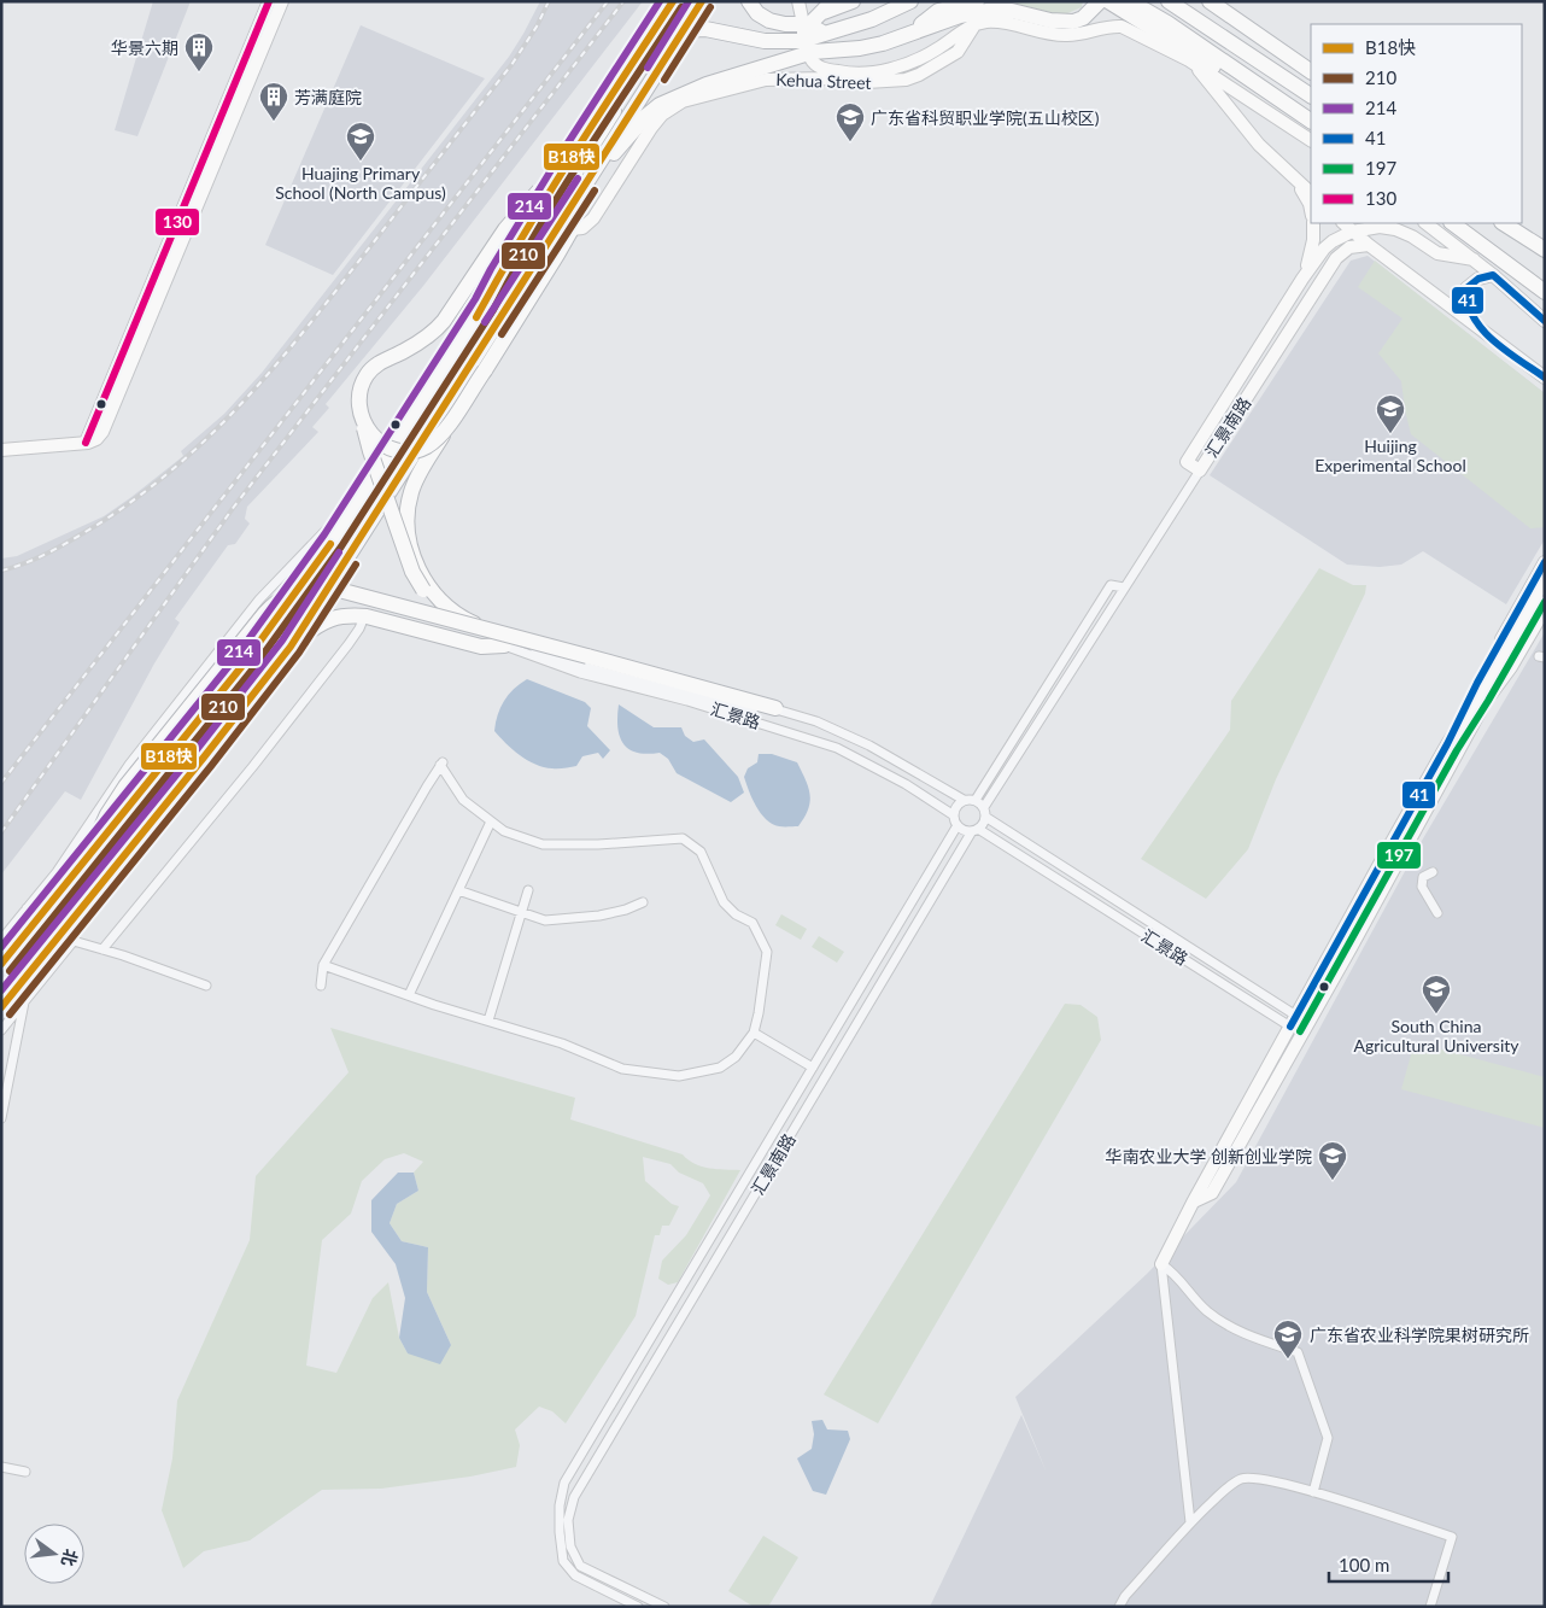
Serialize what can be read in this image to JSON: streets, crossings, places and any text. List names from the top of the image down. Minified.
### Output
{"streets":{"street":["Kehua Street","汇景南路","汇景路"]},"crossings":[["汇景南路","汇景路"]],"places":{"building":["华景六期","芳满庭院"],"school or university":["广东省科贸职业学院(五山校区)","Huajing Primary School (North Campus)","Huijing Experimental School","South China Agricultural University","华南农业大学 创新创业学院","广东省农业科学院果树研究所"]},"lines":["transit line B18快","transit line 214","transit line 130","transit line 210","transit line 41","transit line 197"],"legend":["B18快","210","214","41","197","130"],"scale_bar":"100 m","north":"right"}
